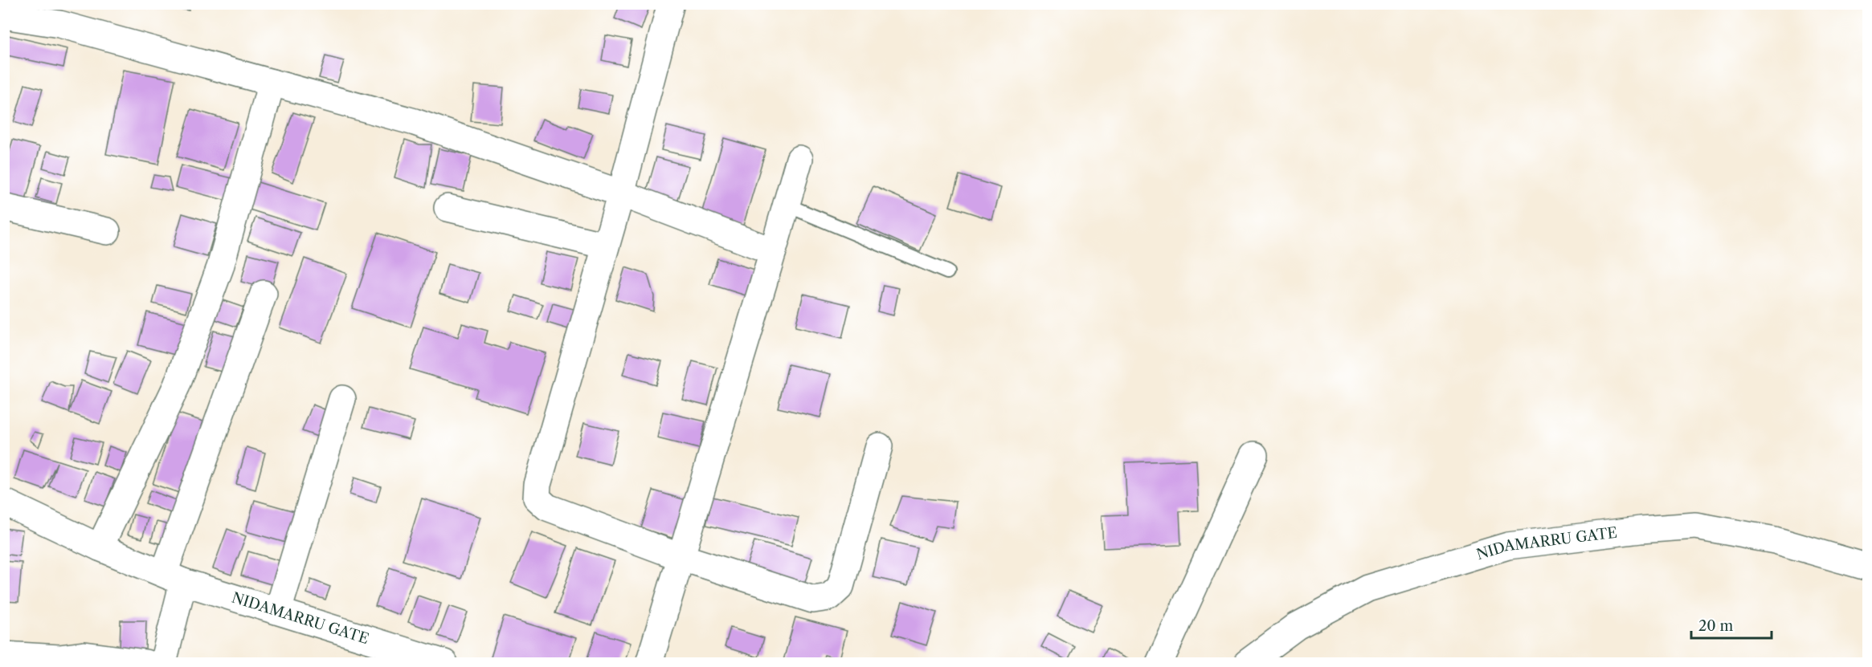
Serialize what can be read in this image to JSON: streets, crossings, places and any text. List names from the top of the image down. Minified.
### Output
{"streets":{"street":["NIDAMARRU GATE"]},"scale_bar":"20 m"}
